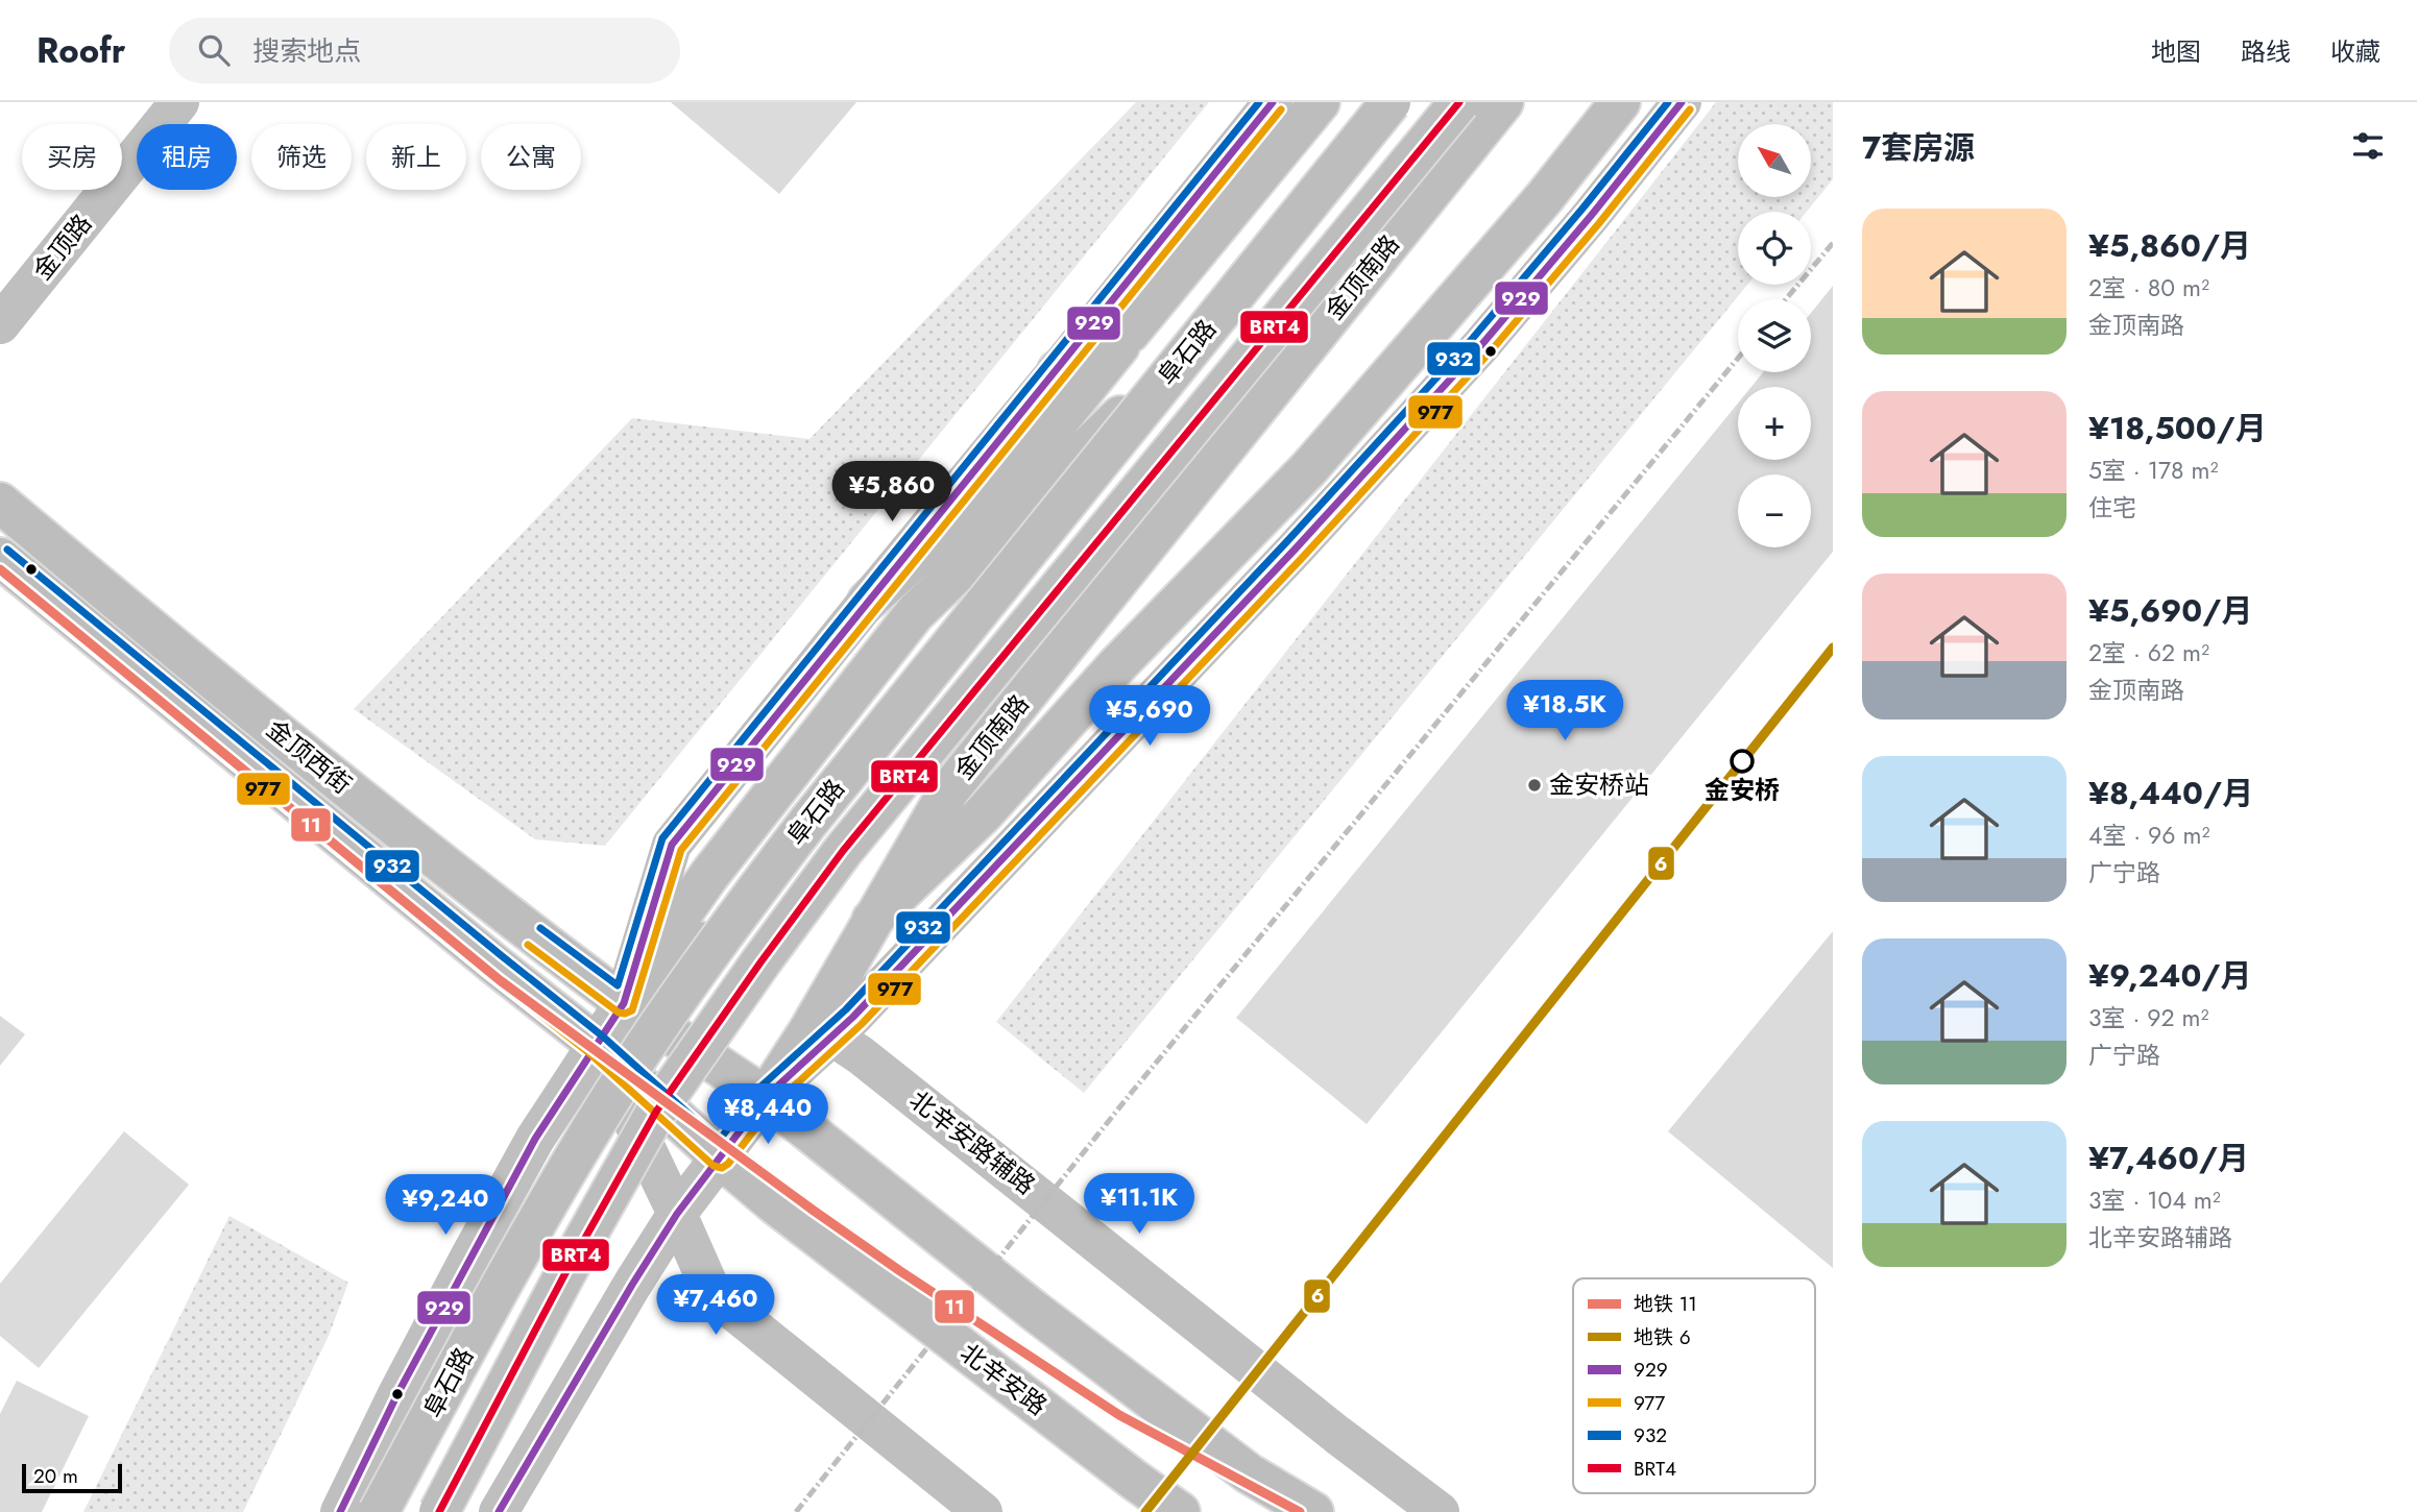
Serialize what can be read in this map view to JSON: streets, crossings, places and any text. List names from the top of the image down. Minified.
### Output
{"streets":{"main road":["金顶南路","阜石路","金顶西街","北辛安路"],"street":["金顶路","北辛安路辅路"]},"crossings":[["金顶南路","金顶西街"],["金顶南路","北辛安路辅路"],["金顶西街","北辛安路"]],"places":["金安桥","金安桥站"],"lines":["transit line 929","transit line 932","transit line BRT4","transit line 977","metro line 11","metro line 6"],"legend":["地铁 11","地铁 6","929","977","932","BRT4"],"scale_bar":"20 m","north":"top left","page":{"header":"Roofr","search":"搜索地点","nav":["地图","路线","收藏"],"heading":"7套房源","map_buttons":["+","−"],"chip":["买房","租房","筛选","新上","公寓"],"list":[{"name":"¥5,860/月","note":"2室 · 80 m² · 金顶南路"},{"name":"¥18,500/月","note":"5室 · 178 m² · 住宅"},{"name":"¥5,690/月","note":"2室 · 62 m² · 金顶南路"},{"name":"¥8,440/月","note":"4室 · 96 m² · 广宁路"},{"name":"¥9,240/月","note":"3室 · 92 m² · 广宁路"},{"name":"¥7,460/月","note":"3室 · 104 m² · 北辛安路辅路"}],"price":["¥5,860","¥18.5K","¥5,690","¥8,440","¥11.1K","¥9,240","¥7,460"],"scale":"20 m"}}
